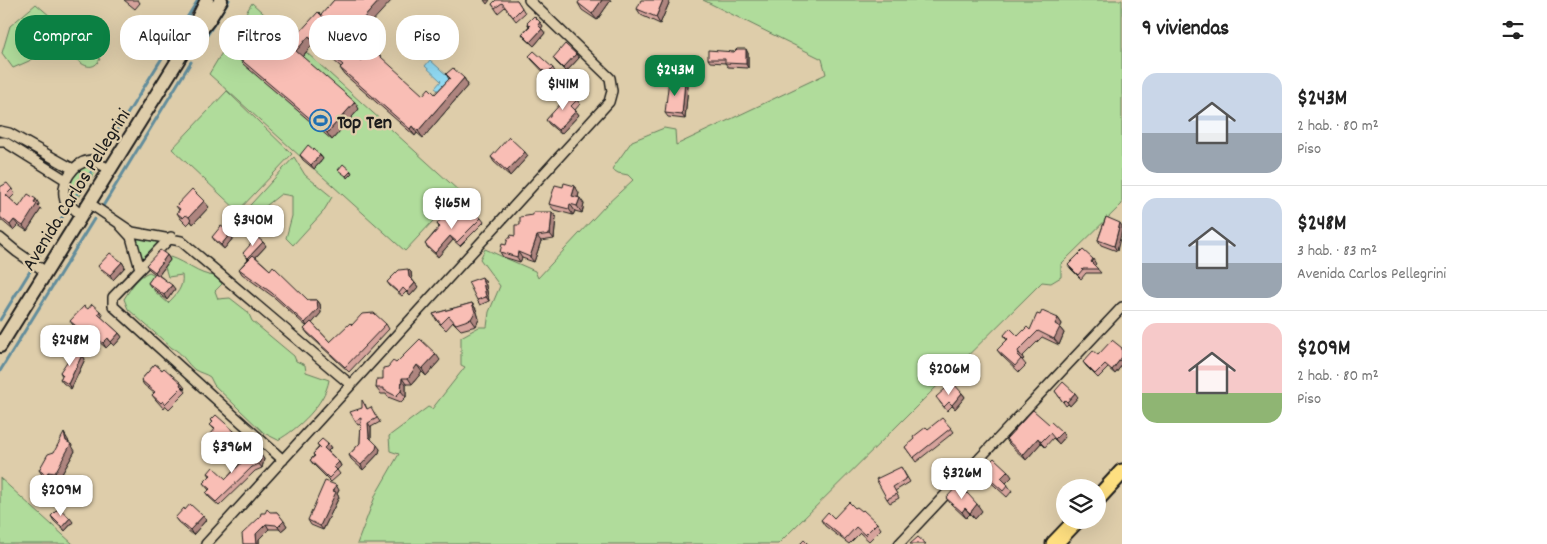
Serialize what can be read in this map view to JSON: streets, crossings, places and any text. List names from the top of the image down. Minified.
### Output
{"streets":{"main road":["Avenida Carlos Pellegrini"]},"places":{"sports":["Top Ten"]},"page":{"heading":"9 viviendas","chip":["Comprar","Alquilar","Filtros","Nuevo","Piso"],"price":["$243M","$141M","$165M","$340M","$248M","$206M","$396M","$326M","$209M"],"list":[{"name":"$243M","note":"2 hab. · 80 m² · Piso"},{"name":"$248M","note":"3 hab. · 83 m² · Avenida Carlos Pellegrini"},{"name":"$209M","note":"2 hab. · 80 m² · Piso"}]}}
